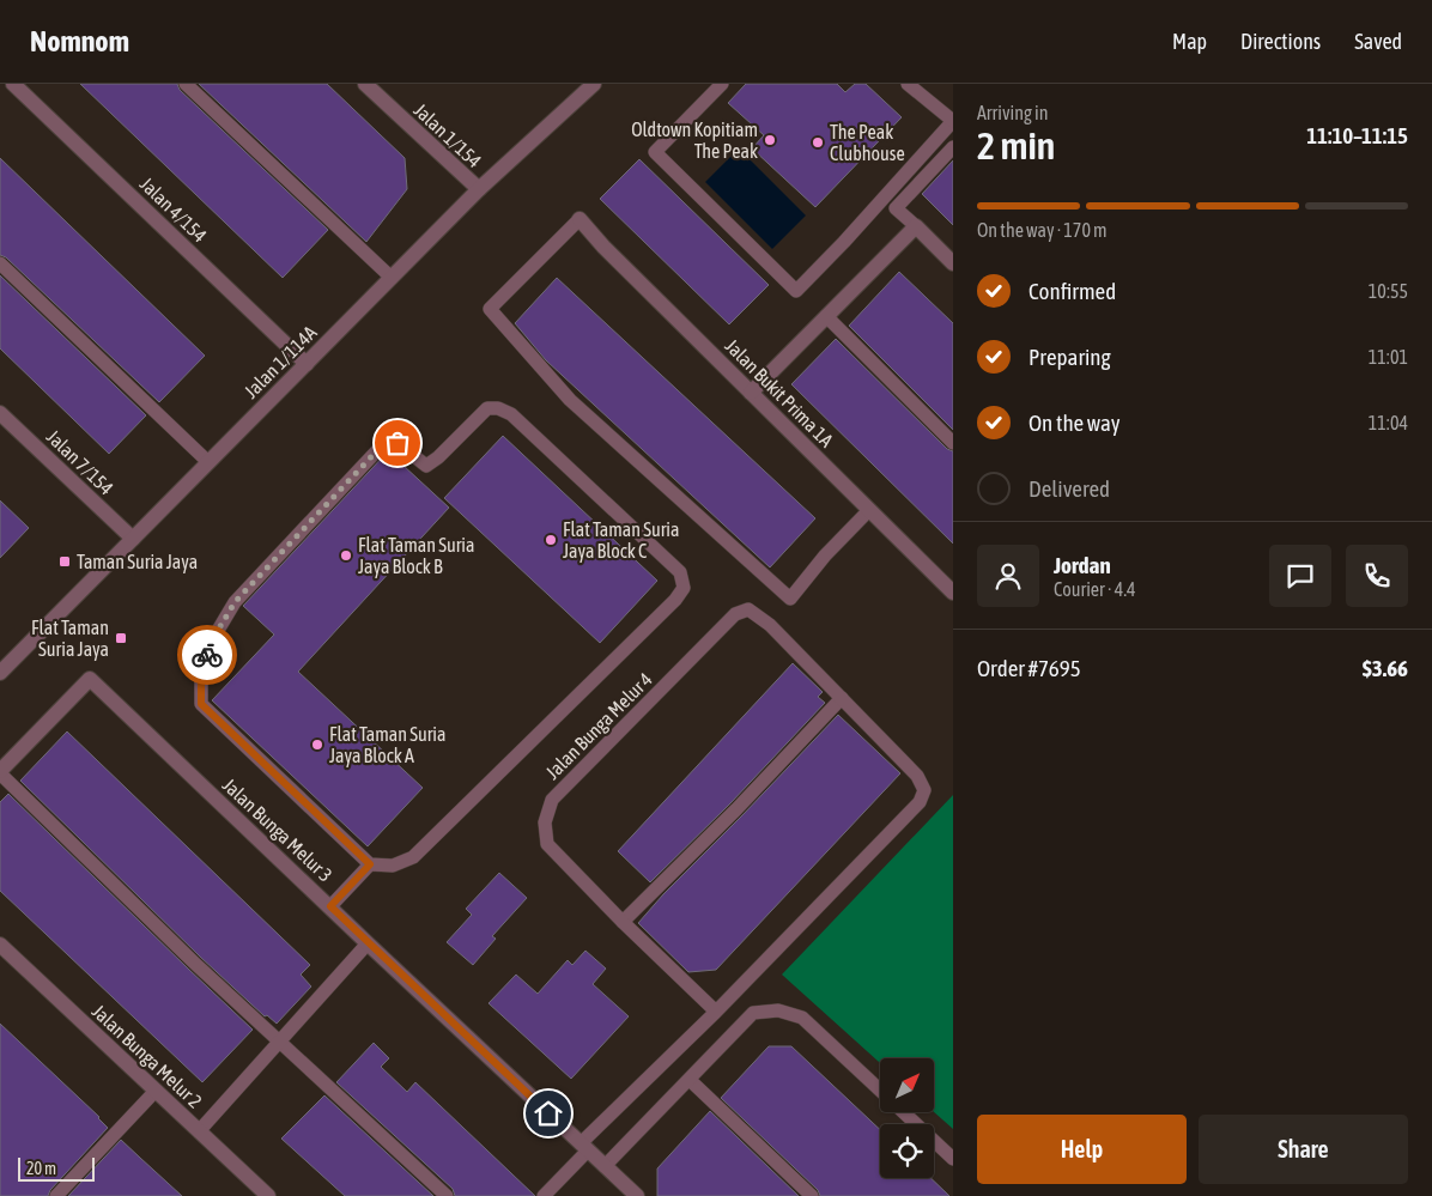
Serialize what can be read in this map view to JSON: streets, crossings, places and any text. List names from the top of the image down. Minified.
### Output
{"streets":{"street":["Jalan 1/154","Jalan 4/154","Jalan 1/114A","Jalan Bukit Prima 1A","Jalan 7/154","Jalan Bunga Melur 3","Jalan Bunga Melur 2"],"lane":["Jalan Bunga Melur 4"]},"crossings":[["Jalan 1/154","Jalan 1/114A"],["Jalan 4/154","Jalan 1/114A"],["Jalan 1/114A","Jalan 7/154"]],"places":{"other":["Oldtown Kopitiam The Peak","The Peak Clubhouse","Flat Taman Suria Jaya Block C","Flat Taman Suria Jaya Block B","Flat Taman Suria Jaya Block A"],"transit":["Taman Suria Jaya","Flat Taman Suria Jaya"]},"scale_bar":"20 m","north":"top right","page":{"header":"Nomnom","nav":["Map","Directions","Saved"],"heading":["2 min","Arriving in","11:10–11:15"],"panel":["Jordan","Courier · 4.4","Order #7695","$3.66"],"bar":"On the way · 170 m","list":[["Confirmed","10:55"],["Preparing","11:01"],["On the way","11:04"],"Delivered"],"buttons":["Help","Share"],"scale":"20 m"}}
